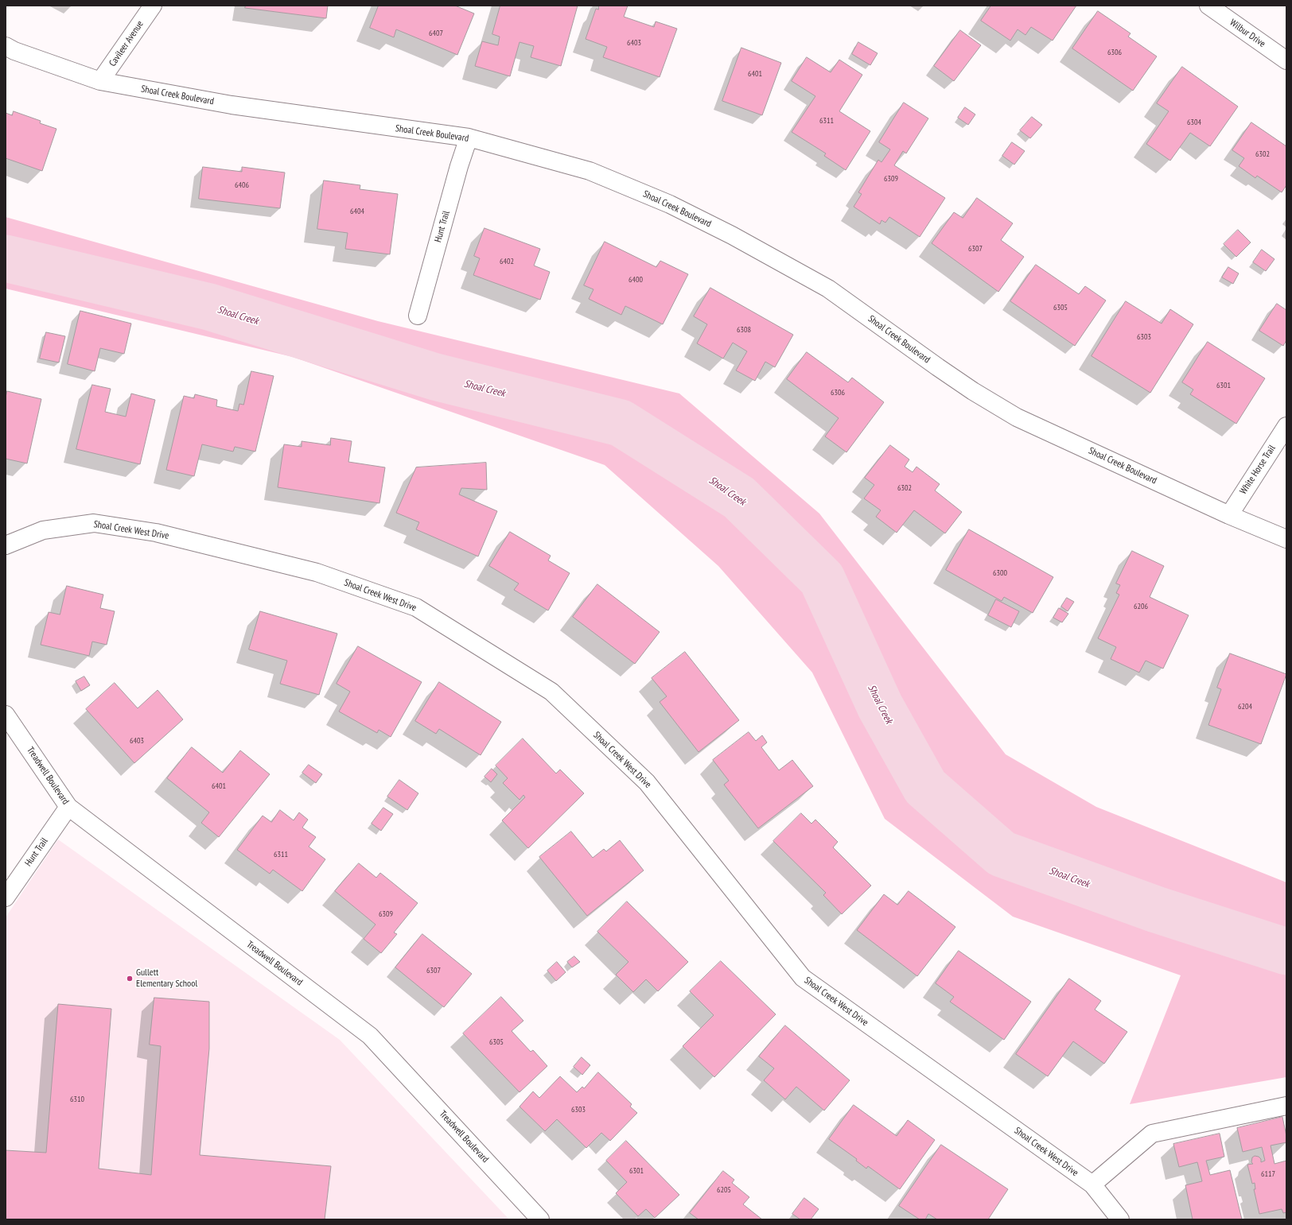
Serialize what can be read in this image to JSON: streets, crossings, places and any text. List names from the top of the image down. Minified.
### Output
{"streets":{"street":["Wilbur Drive","Cavileer Avenue","Shoal Creek Boulevard","Hunt Trail","White Horse Trail","Shoal Creek West Drive","Treadwell Boulevard"]},"crossings":[["Cavileer Avenue","Shoal Creek Boulevard"],["Shoal Creek Boulevard","Hunt Trail"],["Shoal Creek Boulevard","White Horse Trail"],["Hunt Trail","Treadwell Boulevard"]],"water":["Shoal Creek"],"places":["Gullett Elementary School"],"house_numbers":["6407","6403","6306","6401","6311","6304","6302","6309","6406","6404","6307","6402","6400","6305","6308","6303","6301","6306","6302","6300","6206","6204","6403","6401","6311","6309","6307","6305","6310","6303","6301","6117","6205"]}
